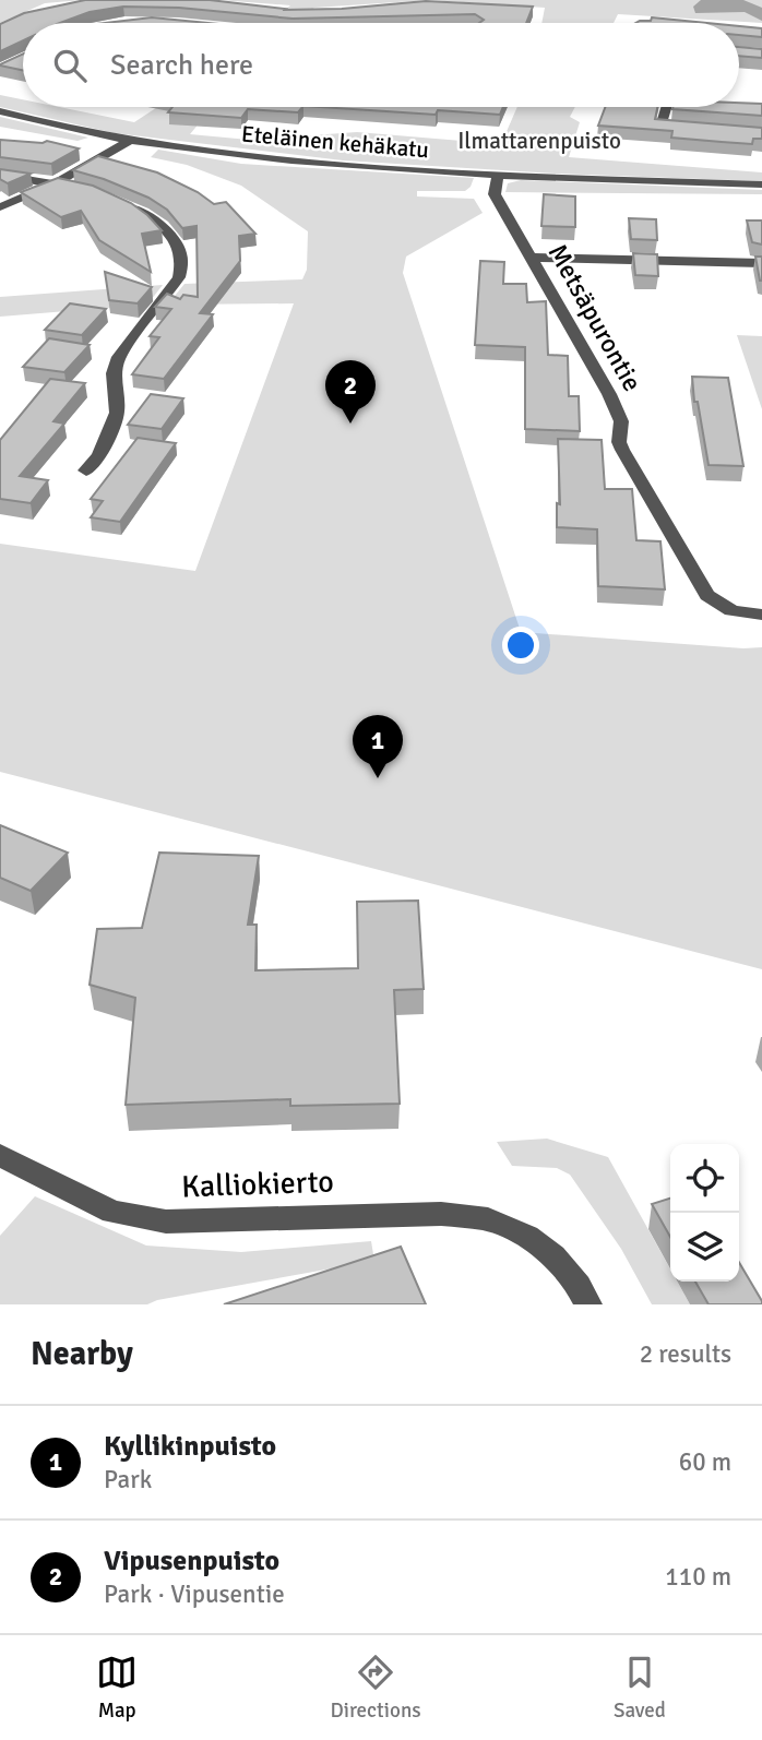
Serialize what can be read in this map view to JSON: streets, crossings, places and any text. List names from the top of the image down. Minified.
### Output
{"streets":{"street":["Eteläinen kehäkatu","Metsäpurontie","Kalliokierto"]},"crossings":[["Eteläinen kehäkatu","Metsäpurontie"]],"parks":["Ilmattarenpuisto"],"page":{"search":"Search here","pins":["2","1"],"heading":["Nearby","2 results"],"list":[{"mark":"1","name":"Kyllikinpuisto","note":"Park","value":"60 m"},{"mark":"2","name":"Vipusenpuisto","note":"Park · Vipusentie","value":"110 m"}],"nav":["Map","Directions","Saved"]}}
